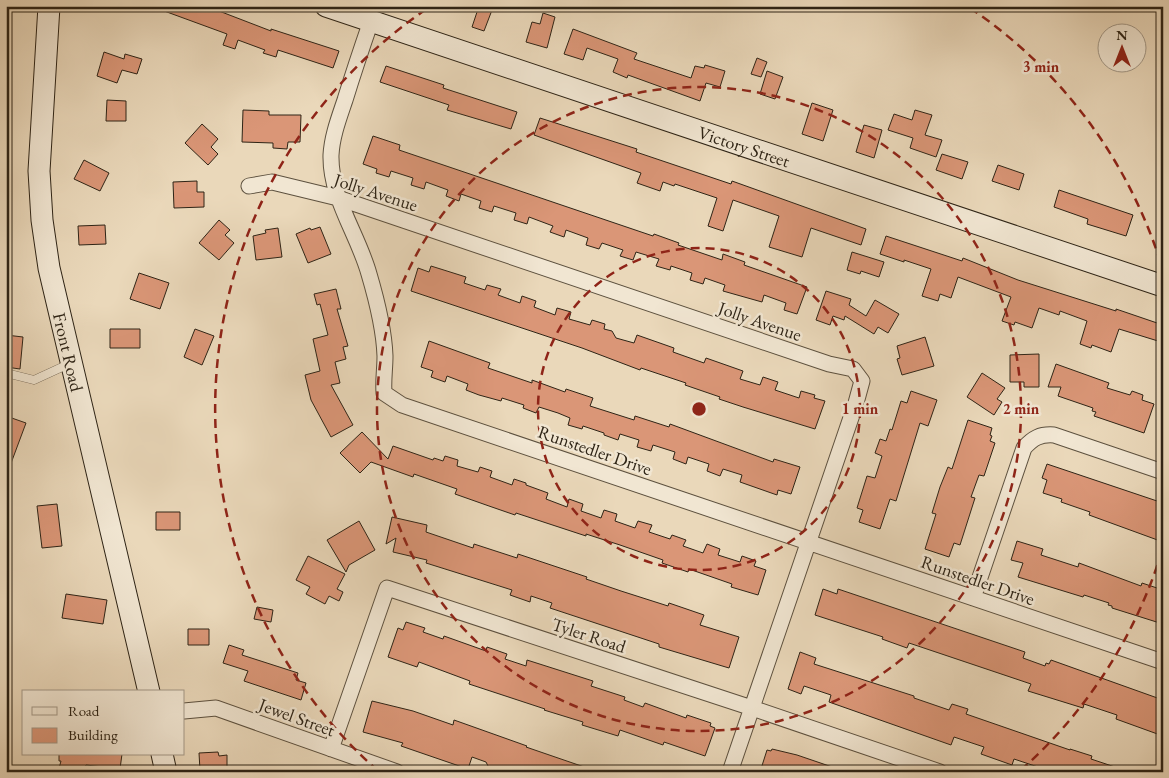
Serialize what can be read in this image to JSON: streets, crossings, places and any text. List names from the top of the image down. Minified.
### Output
{"streets":{"street":["Victory Street","Jolly Avenue","Front Road","Runstedler Drive","Tyler Road","Jewel Street"]},"crossings":[["Victory Street","Runstedler Drive"],["Jolly Avenue","Runstedler Drive"],["Jolly Avenue","Tyler Road"],["Tyler Road","Jewel Street"]],"legend":["Road","Building"],"north":"top","rings":["3 min","1 min","2 min"]}
